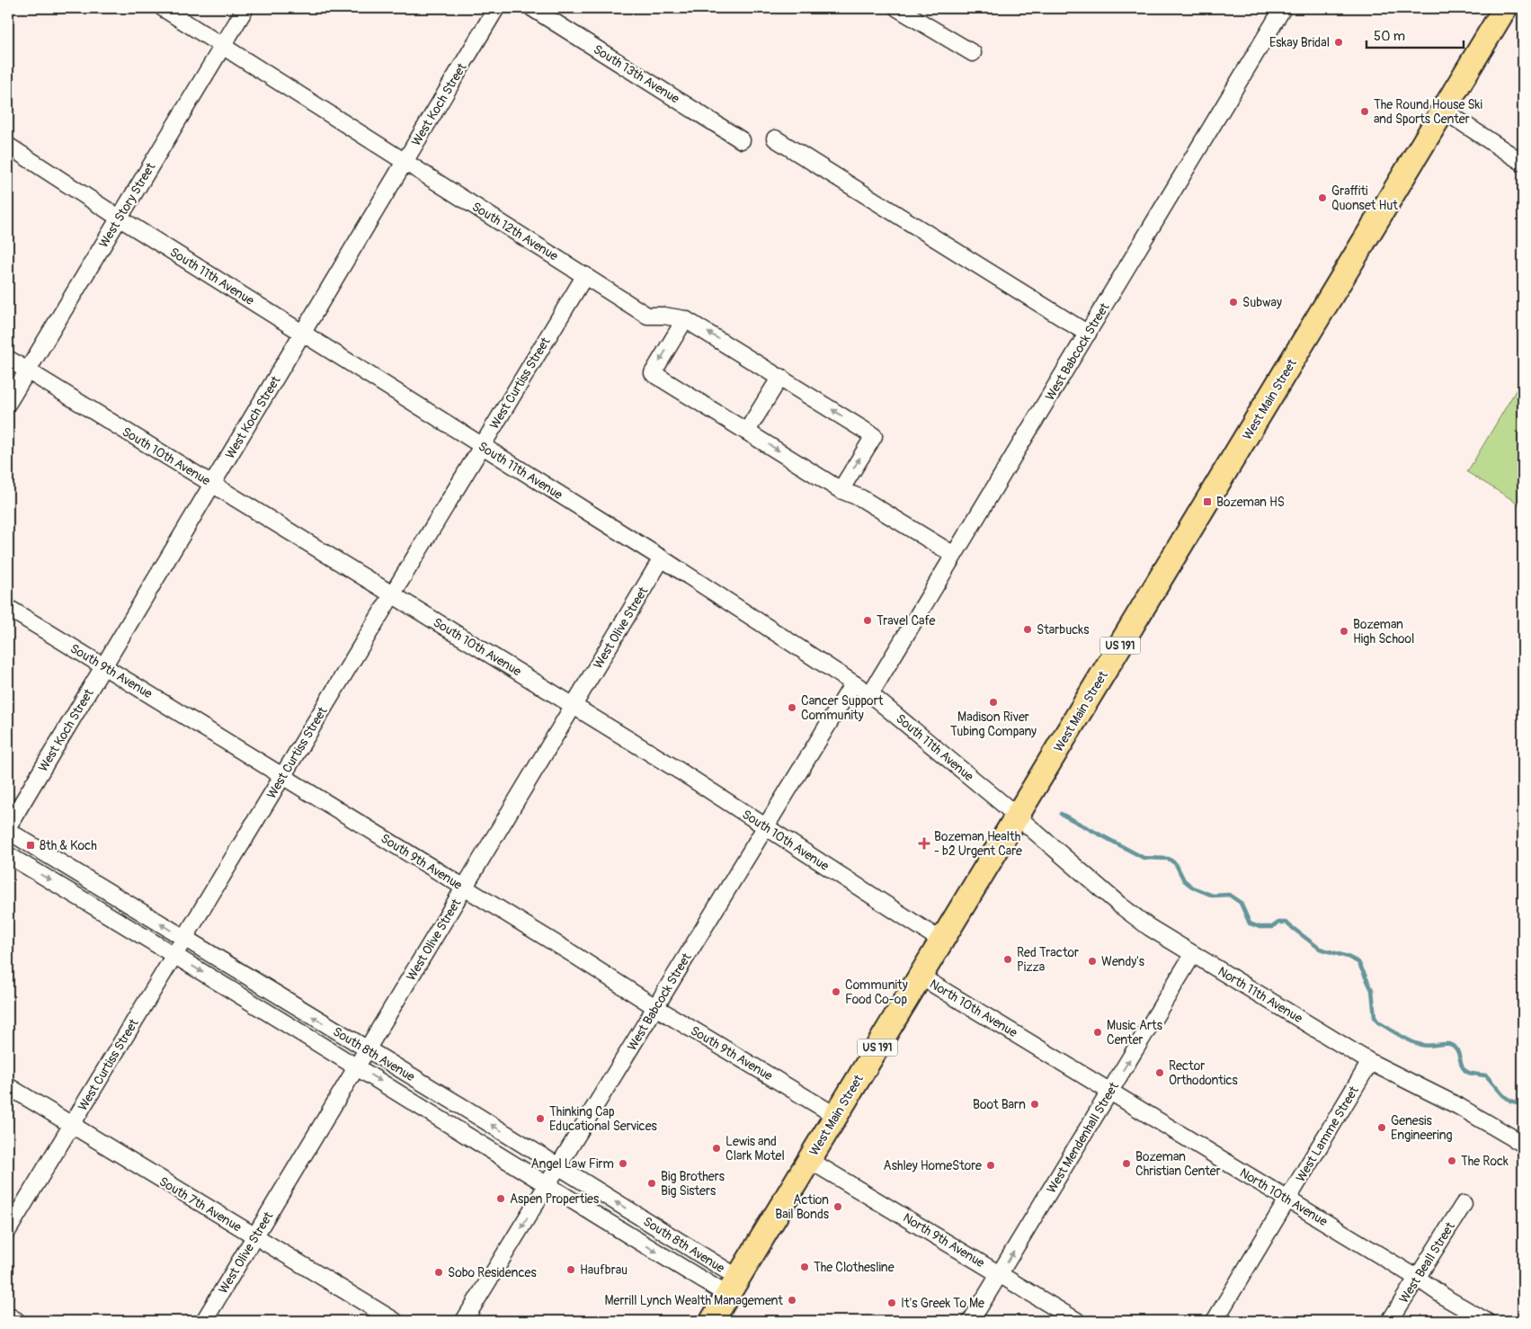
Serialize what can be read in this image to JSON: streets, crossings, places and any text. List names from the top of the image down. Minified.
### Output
{"streets":{"highway":["West Main Street","US 191"],"street":["South 13th Avenue","West Koch Street","West Story Street","South 12th Avenue","South 11th Avenue","West Babcock Street","West Curtiss Street","South 10th Avenue","West Olive Street","South 9th Avenue","North 11th Avenue","North 10th Avenue","South 8th Avenue","West Lamme Street","West Mendenhall Street","South 7th Avenue","North 9th Avenue","West Beall Street"]},"crossings":[["West Koch Street","South 12th Avenue"],["West Koch Street","South 11th Avenue"],["West Koch Street","South 10th Avenue"],["West Koch Street","South 9th Avenue"],["West Story Street","South 12th Avenue"],["West Story Street","South 11th Avenue"],["West Story Street","South 10th Avenue"],["South 12th Avenue","West Curtiss Street"],["South 11th Avenue","West Babcock Street"],["South 11th Avenue","West Curtiss Street"],["South 11th Avenue","West Main Street"],["South 11th Avenue","West Olive Street"],["South 11th Avenue","North 11th Avenue"],["West Babcock Street","South 10th Avenue"],["West Babcock Street","South 9th Avenue"],["West Babcock Street","South 8th Avenue"],["West Curtiss Street","South 10th Avenue"],["West Curtiss Street","South 9th Avenue"],["West Curtiss Street","South 8th Avenue"],["West Curtiss Street","South 7th Avenue"],["West Main Street","South 10th Avenue"],["West Main Street","South 9th Avenue"],["West Main Street","North 11th Avenue"],["West Main Street","North 10th Avenue"],["West Main Street","South 8th Avenue"],["West Main Street","North 9th Avenue"],["South 10th Avenue","West Olive Street"],["West Olive Street","South 9th Avenue"],["West Olive Street","South 8th Avenue"],["West Olive Street","South 7th Avenue"],["North 11th Avenue","West Lamme Street"],["North 11th Avenue","West Mendenhall Street"],["North 10th Avenue","West Lamme Street"],["North 10th Avenue","West Mendenhall Street"],["North 10th Avenue","West Beall Street"],["West Mendenhall Street","North 9th Avenue"]],"one_way":["West Mendenhall Street"],"places":{"other":["Eskay Bridal","The Round House Ski and Sports Center","Graffiti Quonset Hut","Subway","Travel Cafe","Starbucks","Bozeman High School","Madison River Tubing Company","Cancer Support Community","Red Tractor Pizza","Wendy's","Community Food Co-op","Music Arts Center","Rector Orthodontics","Boot Barn","Thinking Cap Educational Services","Genesis Engineering","Lewis and Clark Motel","The Rock","Angel Law Firm","Bozeman Christian Center","Ashley HomeStore","Big Brothers Big Sisters","Aspen Properties","Action Bail Bonds","The Clothesline","Haufbrau","Sobo Residences","Merrill Lynch Wealth Management","It's Greek To Me"],"transit":["Bozeman HS","8th & Koch"],"health":["Bozeman Health - b2 Urgent Care"]},"scale_bar":"50 m"}
